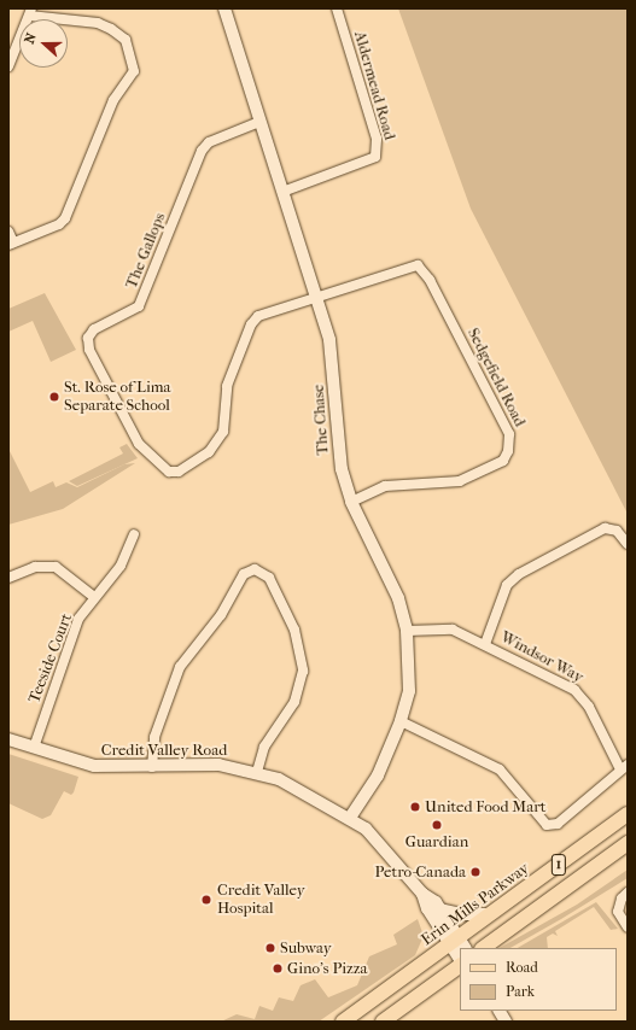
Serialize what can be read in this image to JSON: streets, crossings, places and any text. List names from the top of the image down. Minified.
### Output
{"streets":{"main road":["1","Erin Mills Parkway"],"street":["Aldermead Road","The Gallops","Sedgefield Road","The Chase","Windsor Way","Teeside Court","Credit Valley Road"]},"crossings":[["Aldermead Road","The Chase"],["The Gallops","Sedgefield Road"],["The Gallops","The Chase"],["Sedgefield Road","The Chase"],["The Chase","Windsor Way"],["The Chase","Credit Valley Road"],["Teeside Court","Credit Valley Road"],["Credit Valley Road","Erin Mills Parkway"]],"places":["St. Rose of Lima Separate School","United Food Mart","Guardian","Petro-Canada","Credit Valley Hospital","Subway","Gino's Pizza"],"legend":["Road","Park"],"north":"left"}
